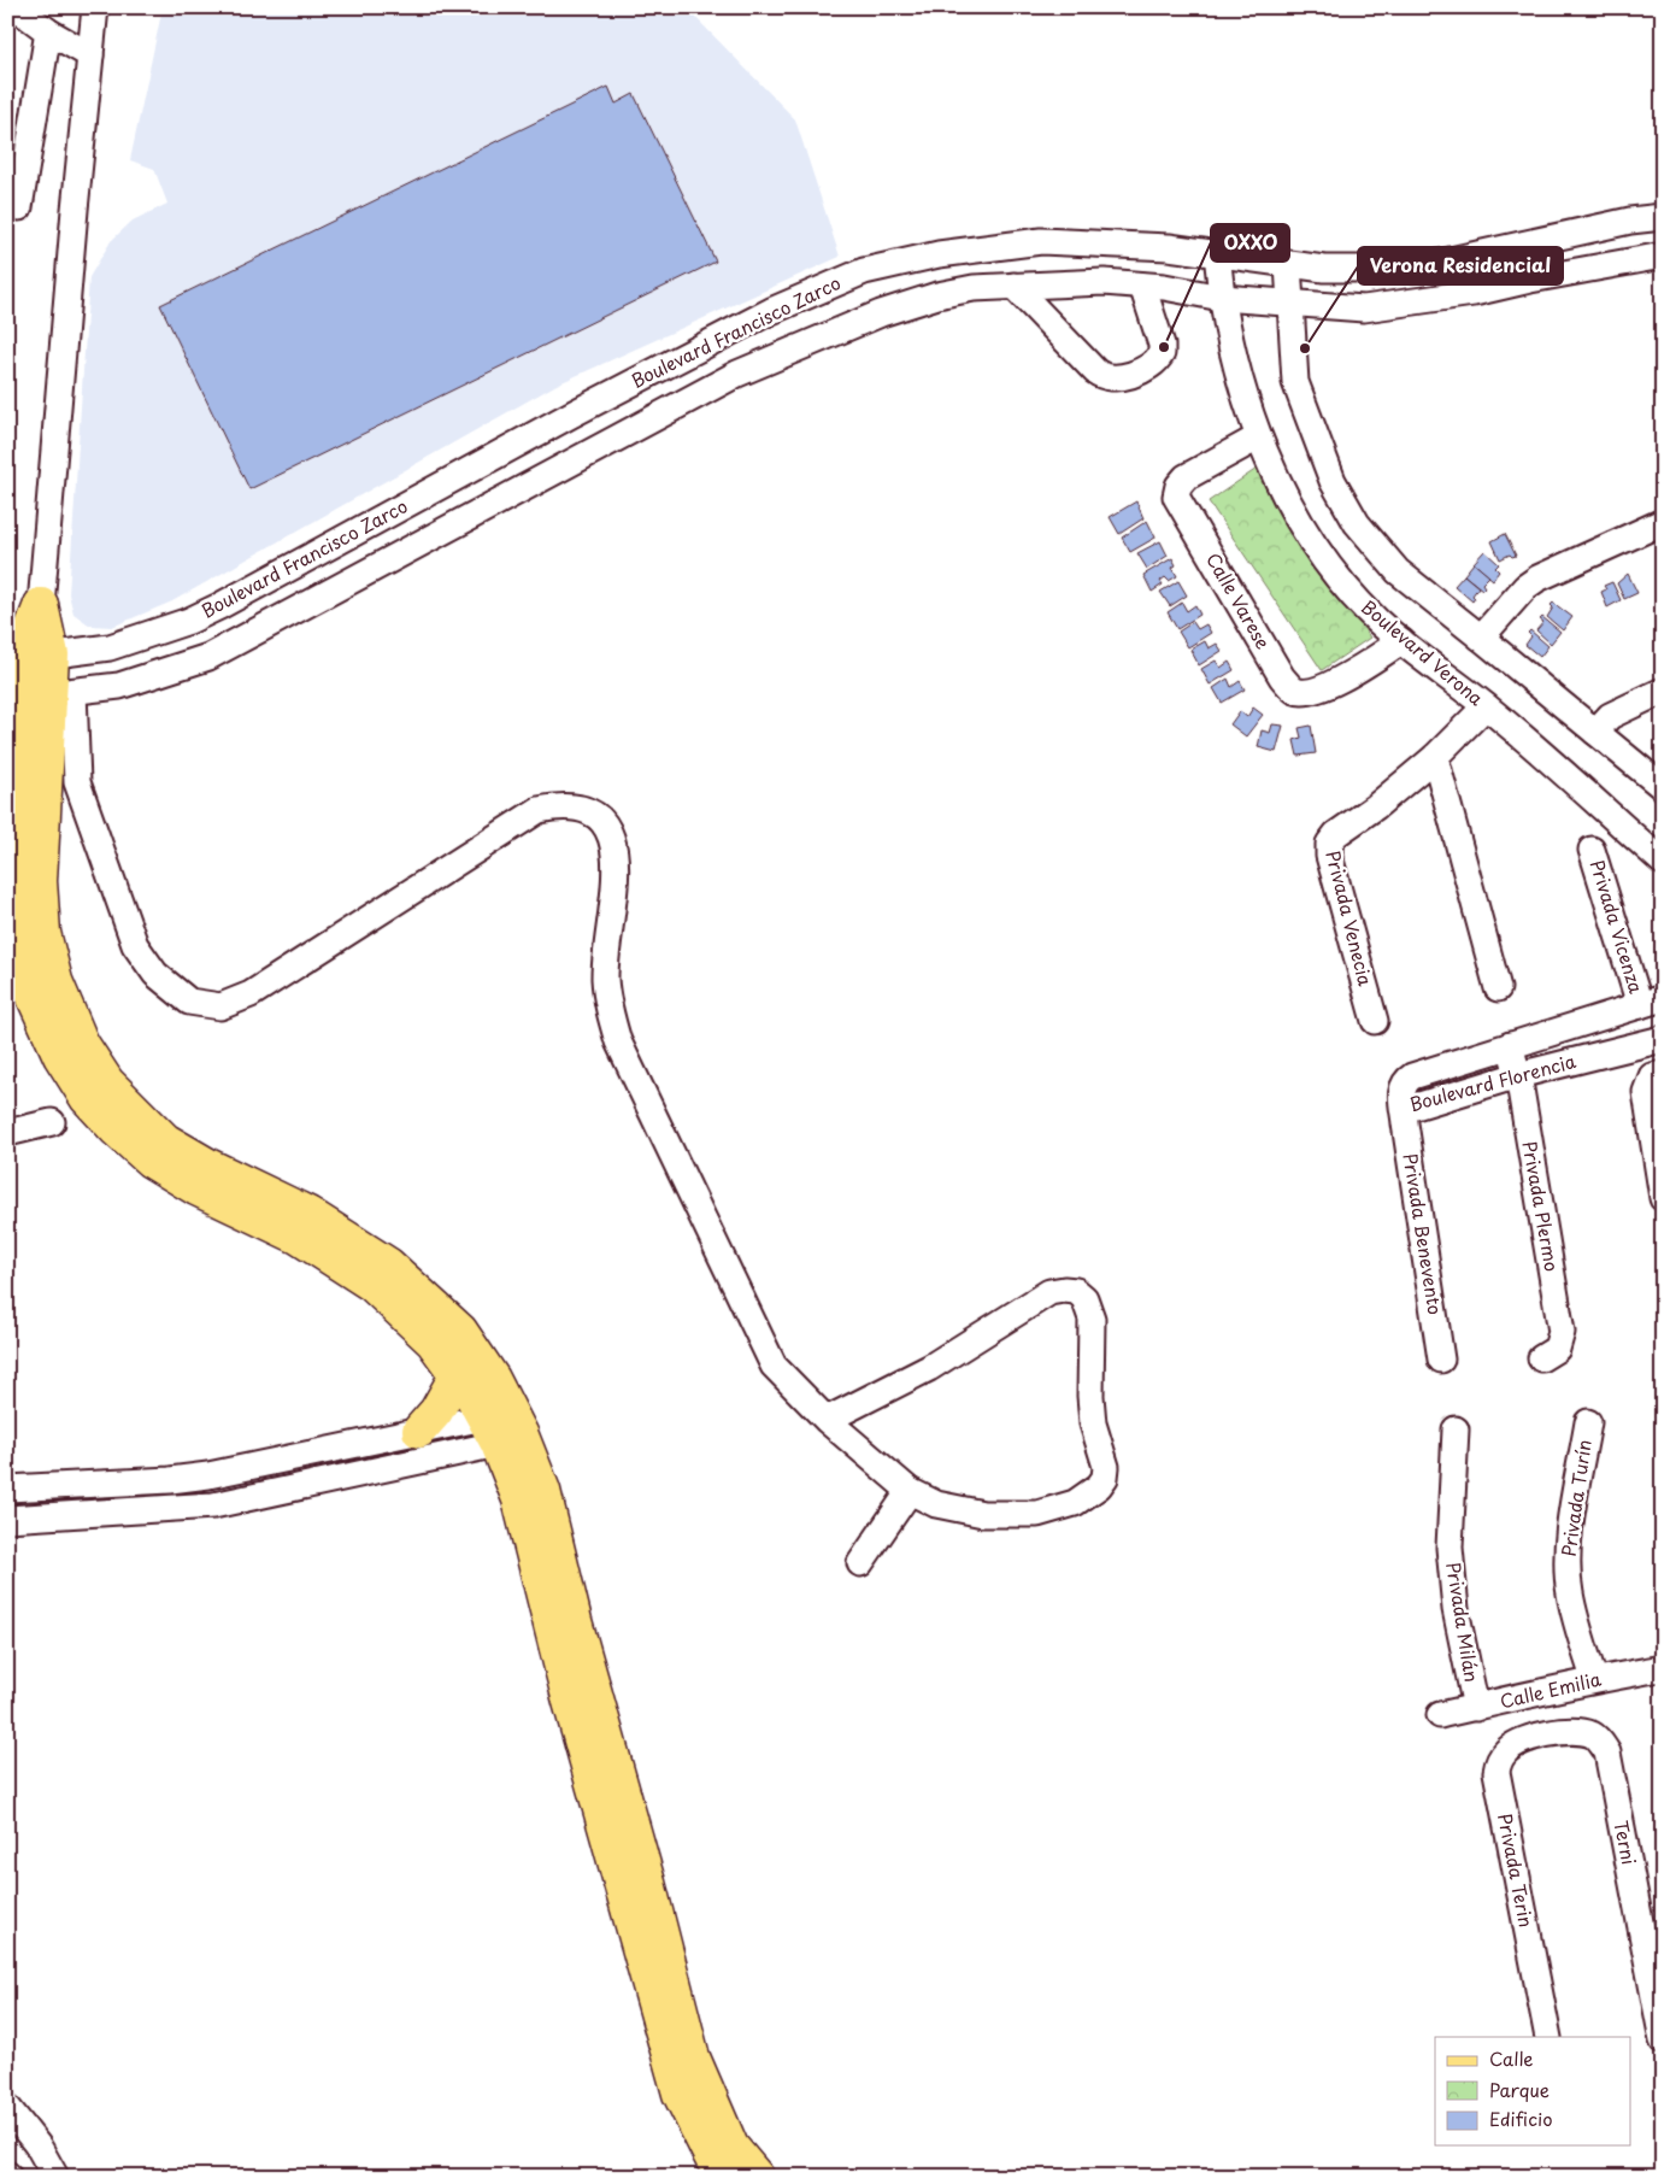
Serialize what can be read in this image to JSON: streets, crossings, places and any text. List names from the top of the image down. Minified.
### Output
{"streets":{"street":["Boulevard Francisco Zarco","Calle Varese","Boulevard Verona","Privada Venecia","Privada Vicenza","Boulevard Florencia","Privada Plermo","Privada Benevento","Privada Turín","Privada Milán","Calle Emilia","Terni","Privada Terin"]},"crossings":[["Boulevard Francisco Zarco","Boulevard Verona"],["Calle Varese","Boulevard Verona"],["Boulevard Verona","Privada Venecia"],["Privada Vicenza","Boulevard Florencia"],["Boulevard Florencia","Privada Plermo"],["Boulevard Florencia","Privada Benevento"],["Privada Turín","Calle Emilia"],["Privada Milán","Calle Emilia"],["Terni","Privada Terin"]],"places":["OXXO","Verona Residencial"],"legend":["Calle","Parque","Edificio"]}
